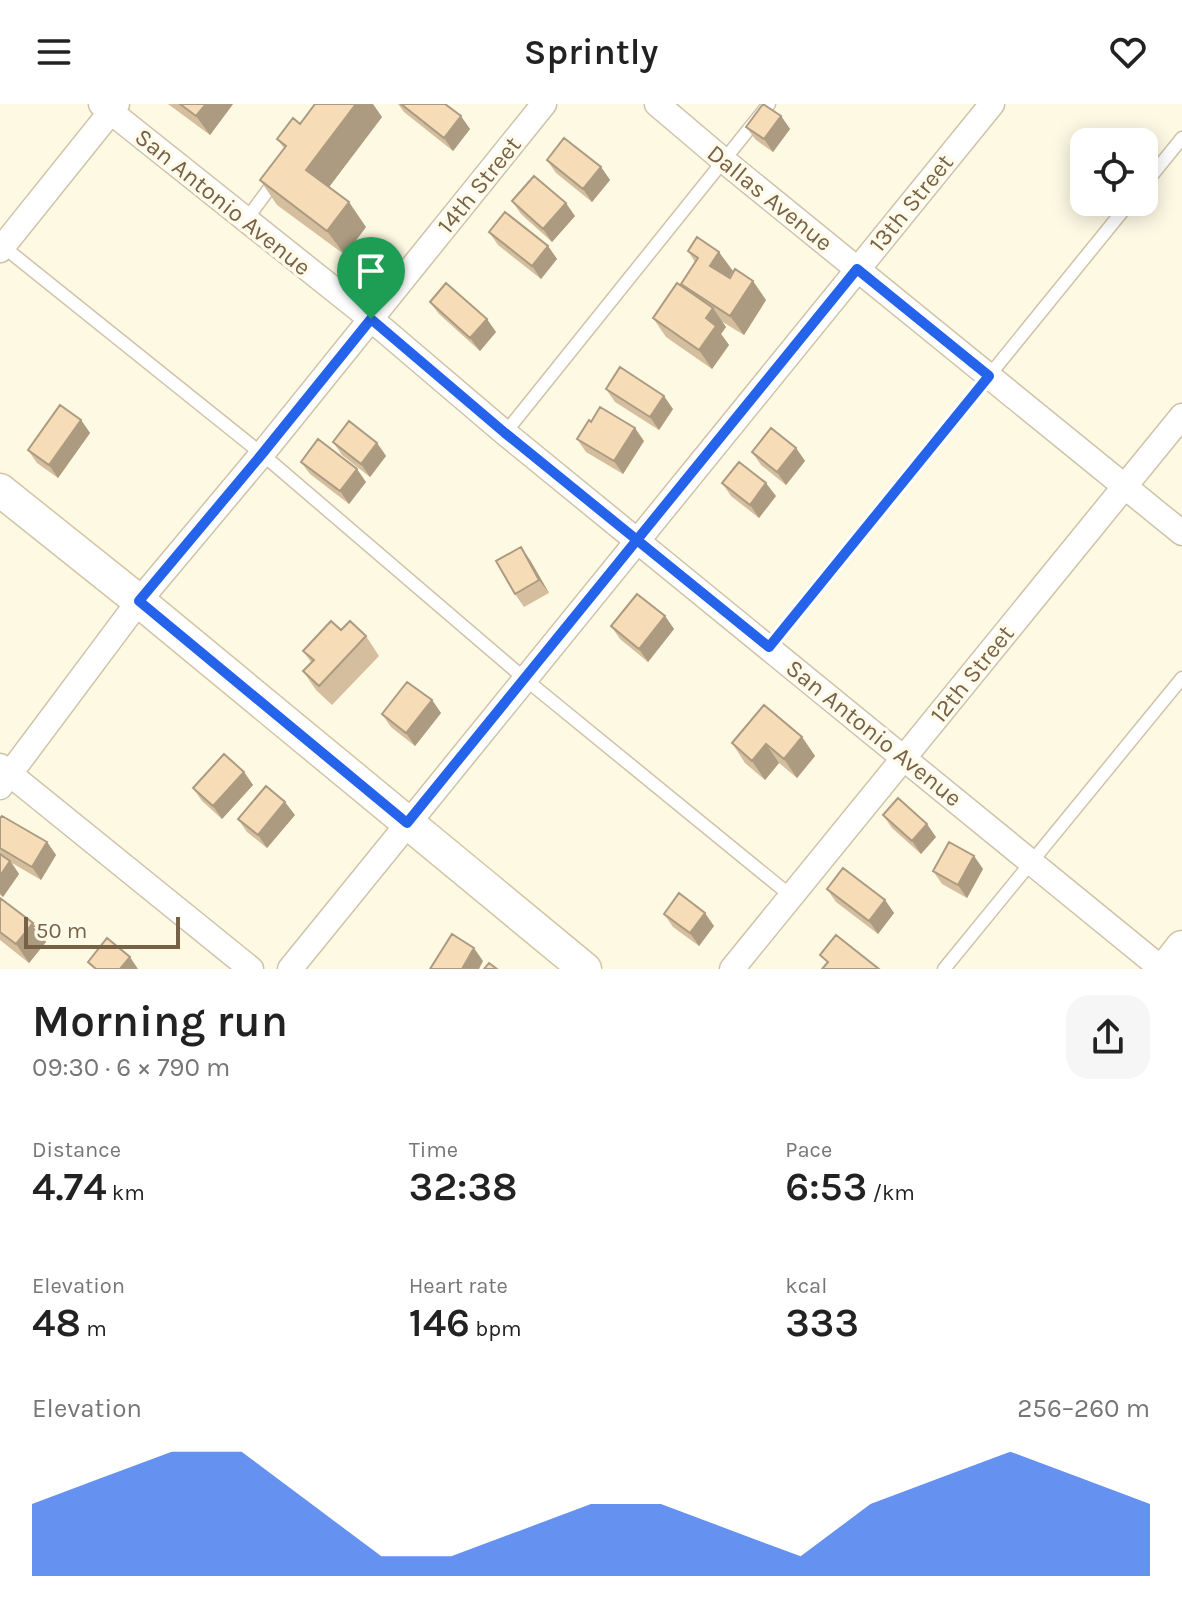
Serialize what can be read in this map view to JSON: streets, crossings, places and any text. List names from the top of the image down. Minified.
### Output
{"streets":{"street":["14th Street","Dallas Avenue","San Antonio Avenue","13th Street","12th Street"]},"crossings":[["14th Street","San Antonio Avenue"],["Dallas Avenue","13th Street"],["Dallas Avenue","12th Street"],["San Antonio Avenue","13th Street"],["San Antonio Avenue","12th Street"]],"scale_bar":"50 m","page":{"header":"Sprintly","scale":"50 m","heading":["Morning run","09:30 · 6 × 790 m"],"stats":[["Distance","4.74 km"],["Time","32:38"],["Pace","6:53 /km"],["Elevation","48 m"],["Heart rate","146 bpm"],["kcal","333"]],"chart":["Elevation","256–260 m"]}}
